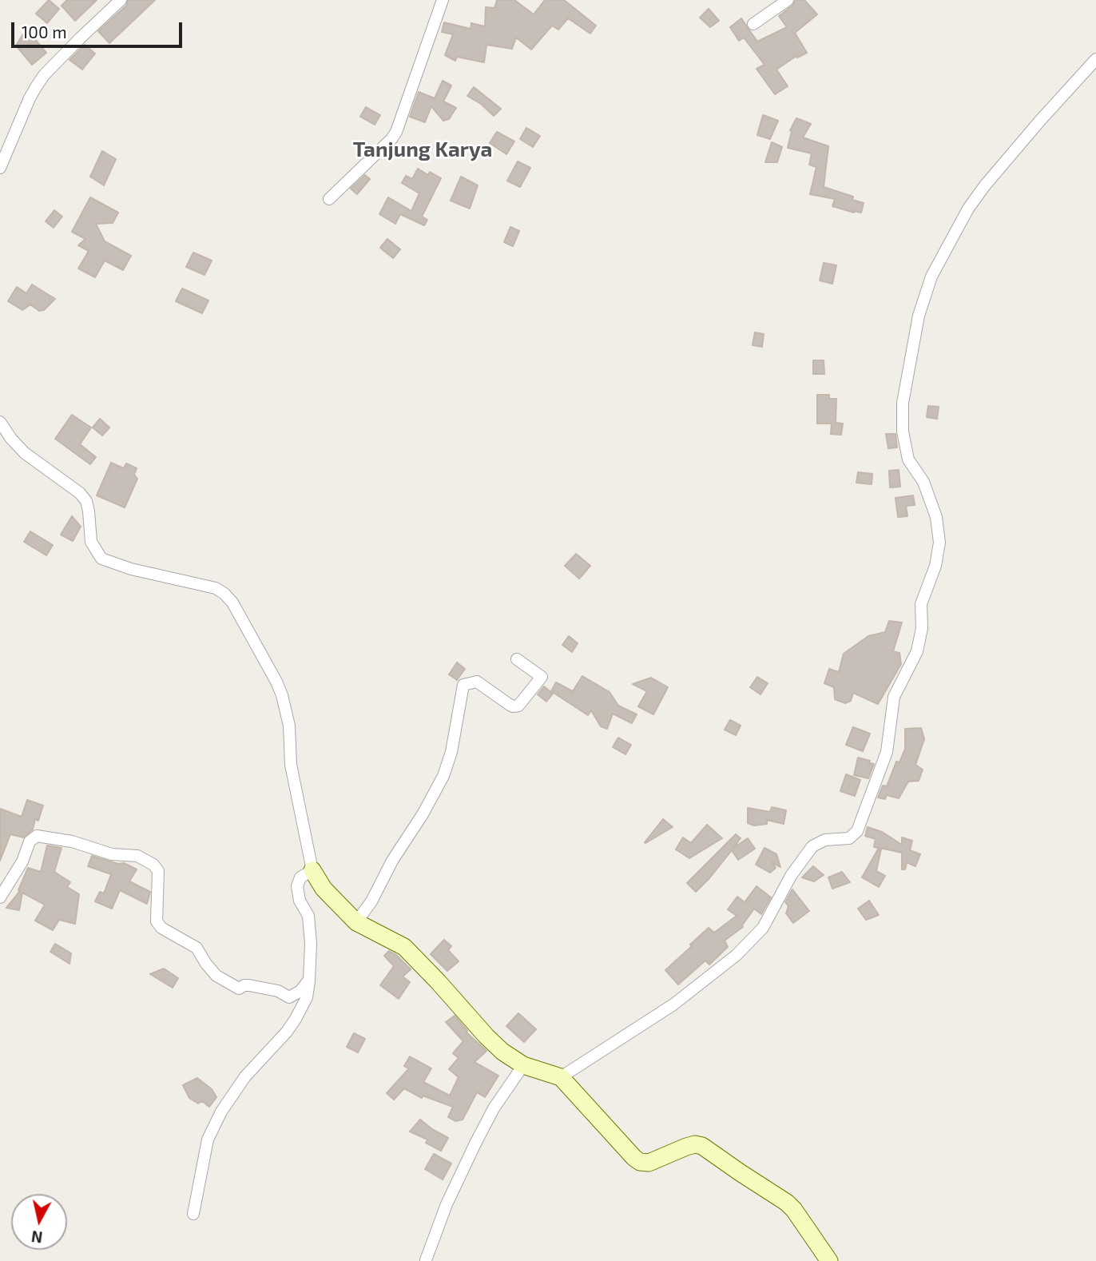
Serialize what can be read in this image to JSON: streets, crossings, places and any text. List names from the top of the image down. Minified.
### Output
{"districts":["Tanjung Karya"],"scale_bar":"100 m","north":"bottom"}
